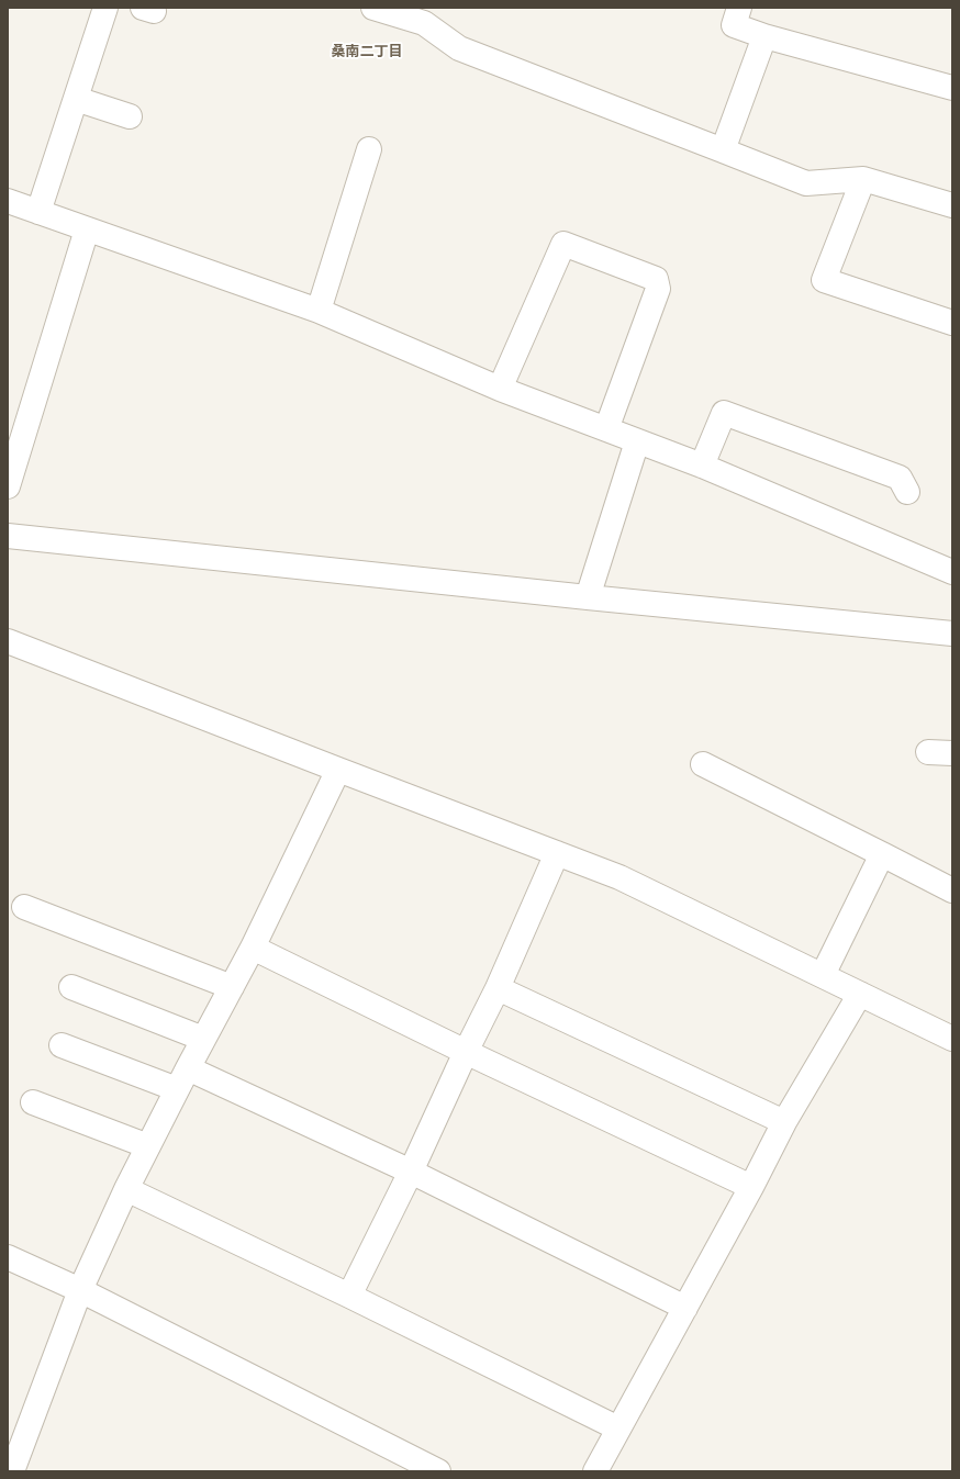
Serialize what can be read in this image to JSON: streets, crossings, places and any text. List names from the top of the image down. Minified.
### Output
{"districts":["桑南二丁目"]}
